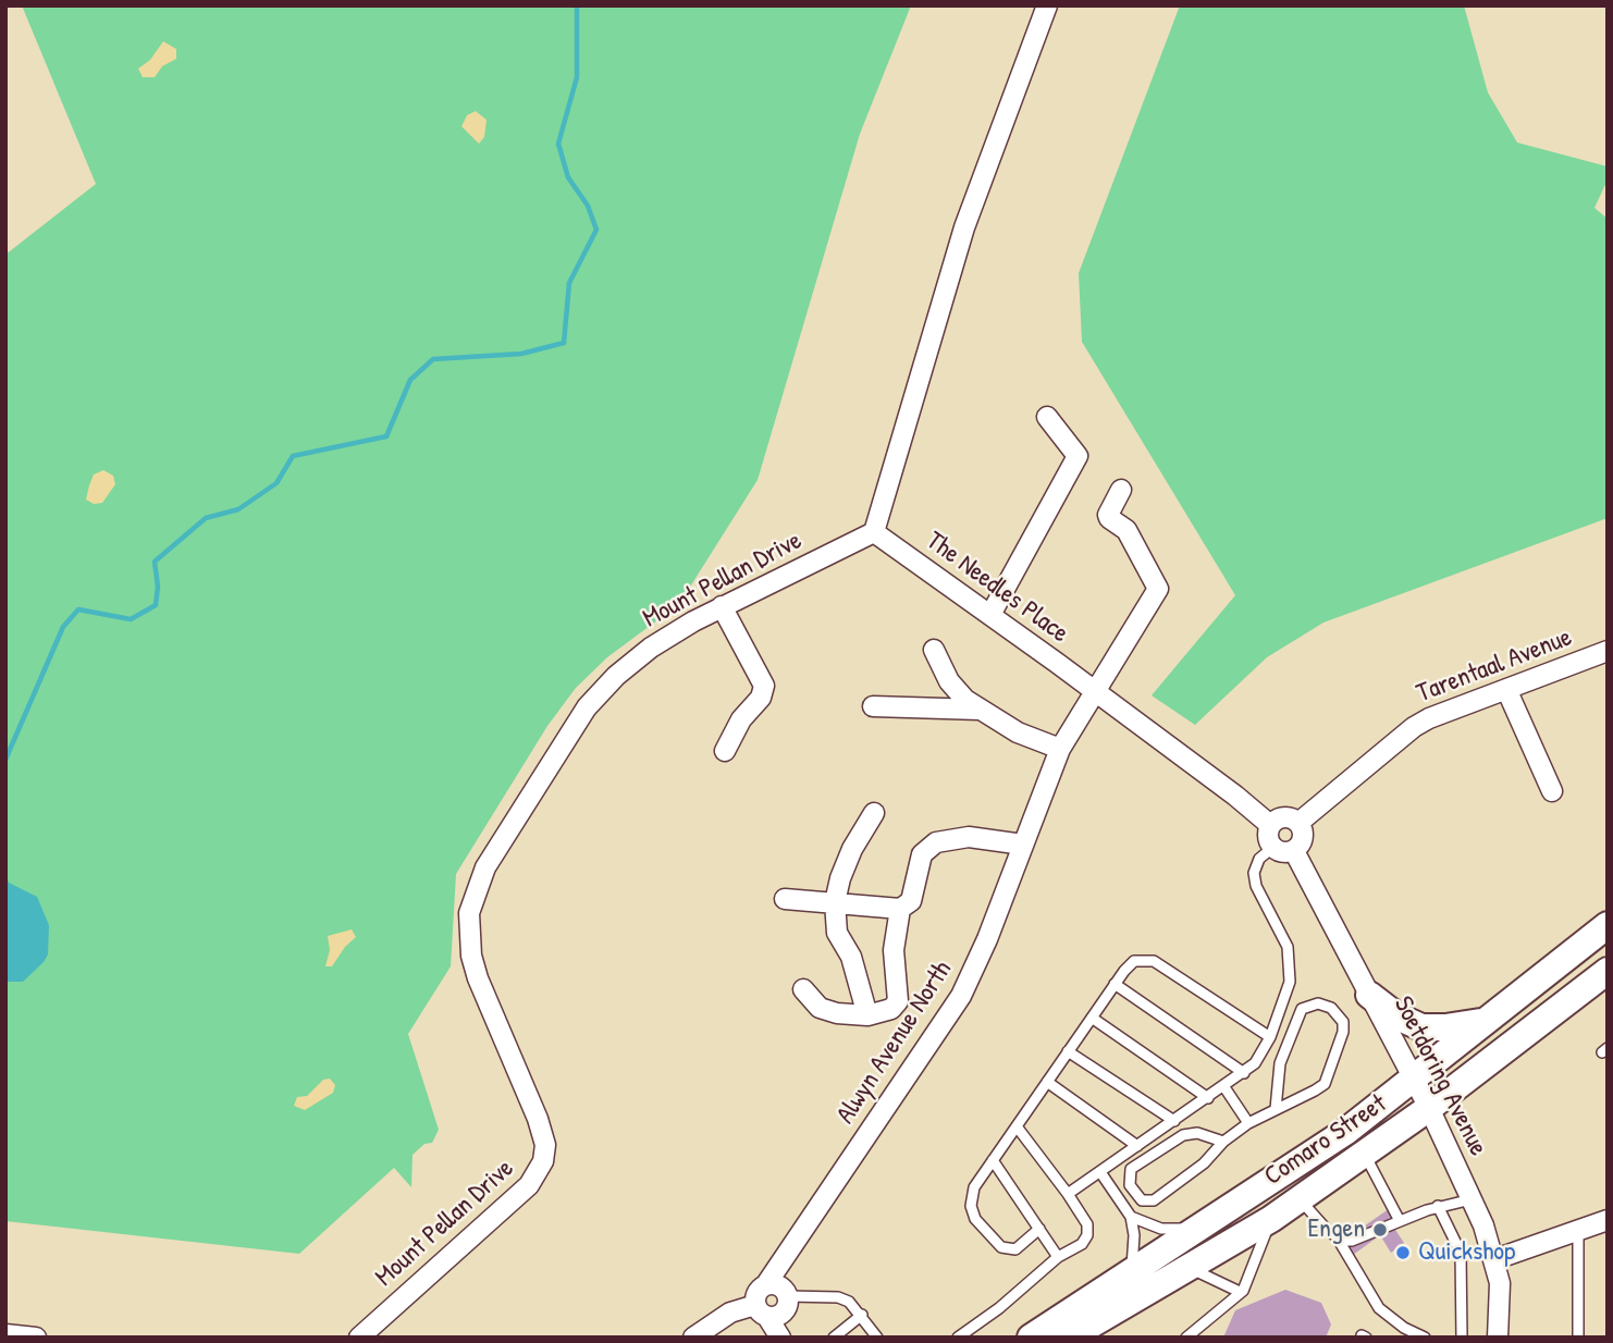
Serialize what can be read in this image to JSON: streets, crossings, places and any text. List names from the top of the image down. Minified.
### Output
{"streets":{"street":["Mount Pellan Drive","The Needles Place","Tarentaal Avenue","Alwyn Avenue North","Soetdoring Avenue","Comaro Street"]},"crossings":[["Mount Pellan Drive","The Needles Place"],["The Needles Place","Alwyn Avenue North"],["Tarentaal Avenue","Soetdoring Avenue"],["Soetdoring Avenue","Comaro Street"]],"places":["Engen","Quickshop"]}
